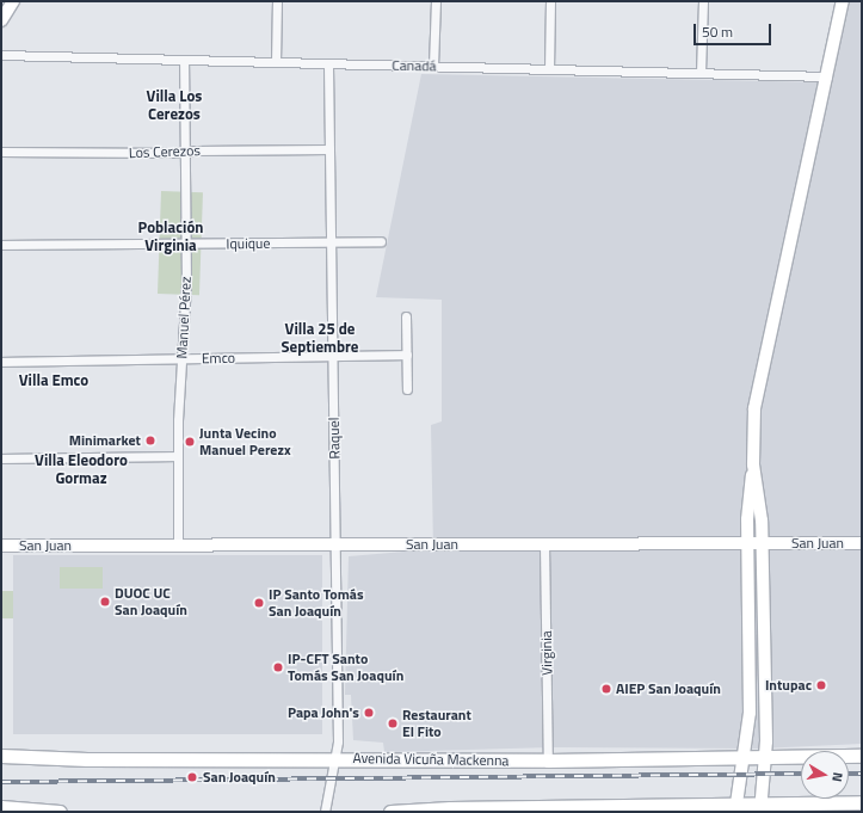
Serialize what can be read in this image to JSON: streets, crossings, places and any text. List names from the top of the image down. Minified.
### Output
{"streets":{"main road":["San Juan","Avenida Vicuña Mackenna"],"street":["Canadá","Los Cerezos","Iquique","Manuel Pérez","Emco","Raquel","Virginia"]},"crossings":[["Canadá","Manuel Pérez"],["Canadá","Raquel"],["Los Cerezos","Manuel Pérez"],["Los Cerezos","Raquel"],["Iquique","Manuel Pérez"],["Iquique","Raquel"],["Manuel Pérez","Emco"],["Manuel Pérez","San Juan"],["Emco","Raquel"],["Raquel","San Juan"],["Raquel","Avenida Vicuña Mackenna"],["San Juan","Virginia"],["Virginia","Avenida Vicuña Mackenna"]],"districts":["Villa Los Cerezos","Población Virginia","Villa 25 de Septiembre","Villa Emco","Villa Eleodoro Gormaz"],"places":["Minimarket","Junta Vecino Manuel Perezx","DUOC UC San Joaquín","IP Santo Tomás San Joaquín","IP-CFT Santo Tomás San Joaquín","Intupac","AIEP San Joaquín","Papa John's","Restaurant El Fito","San Joaquín"],"scale_bar":"50 m","north":"right"}
